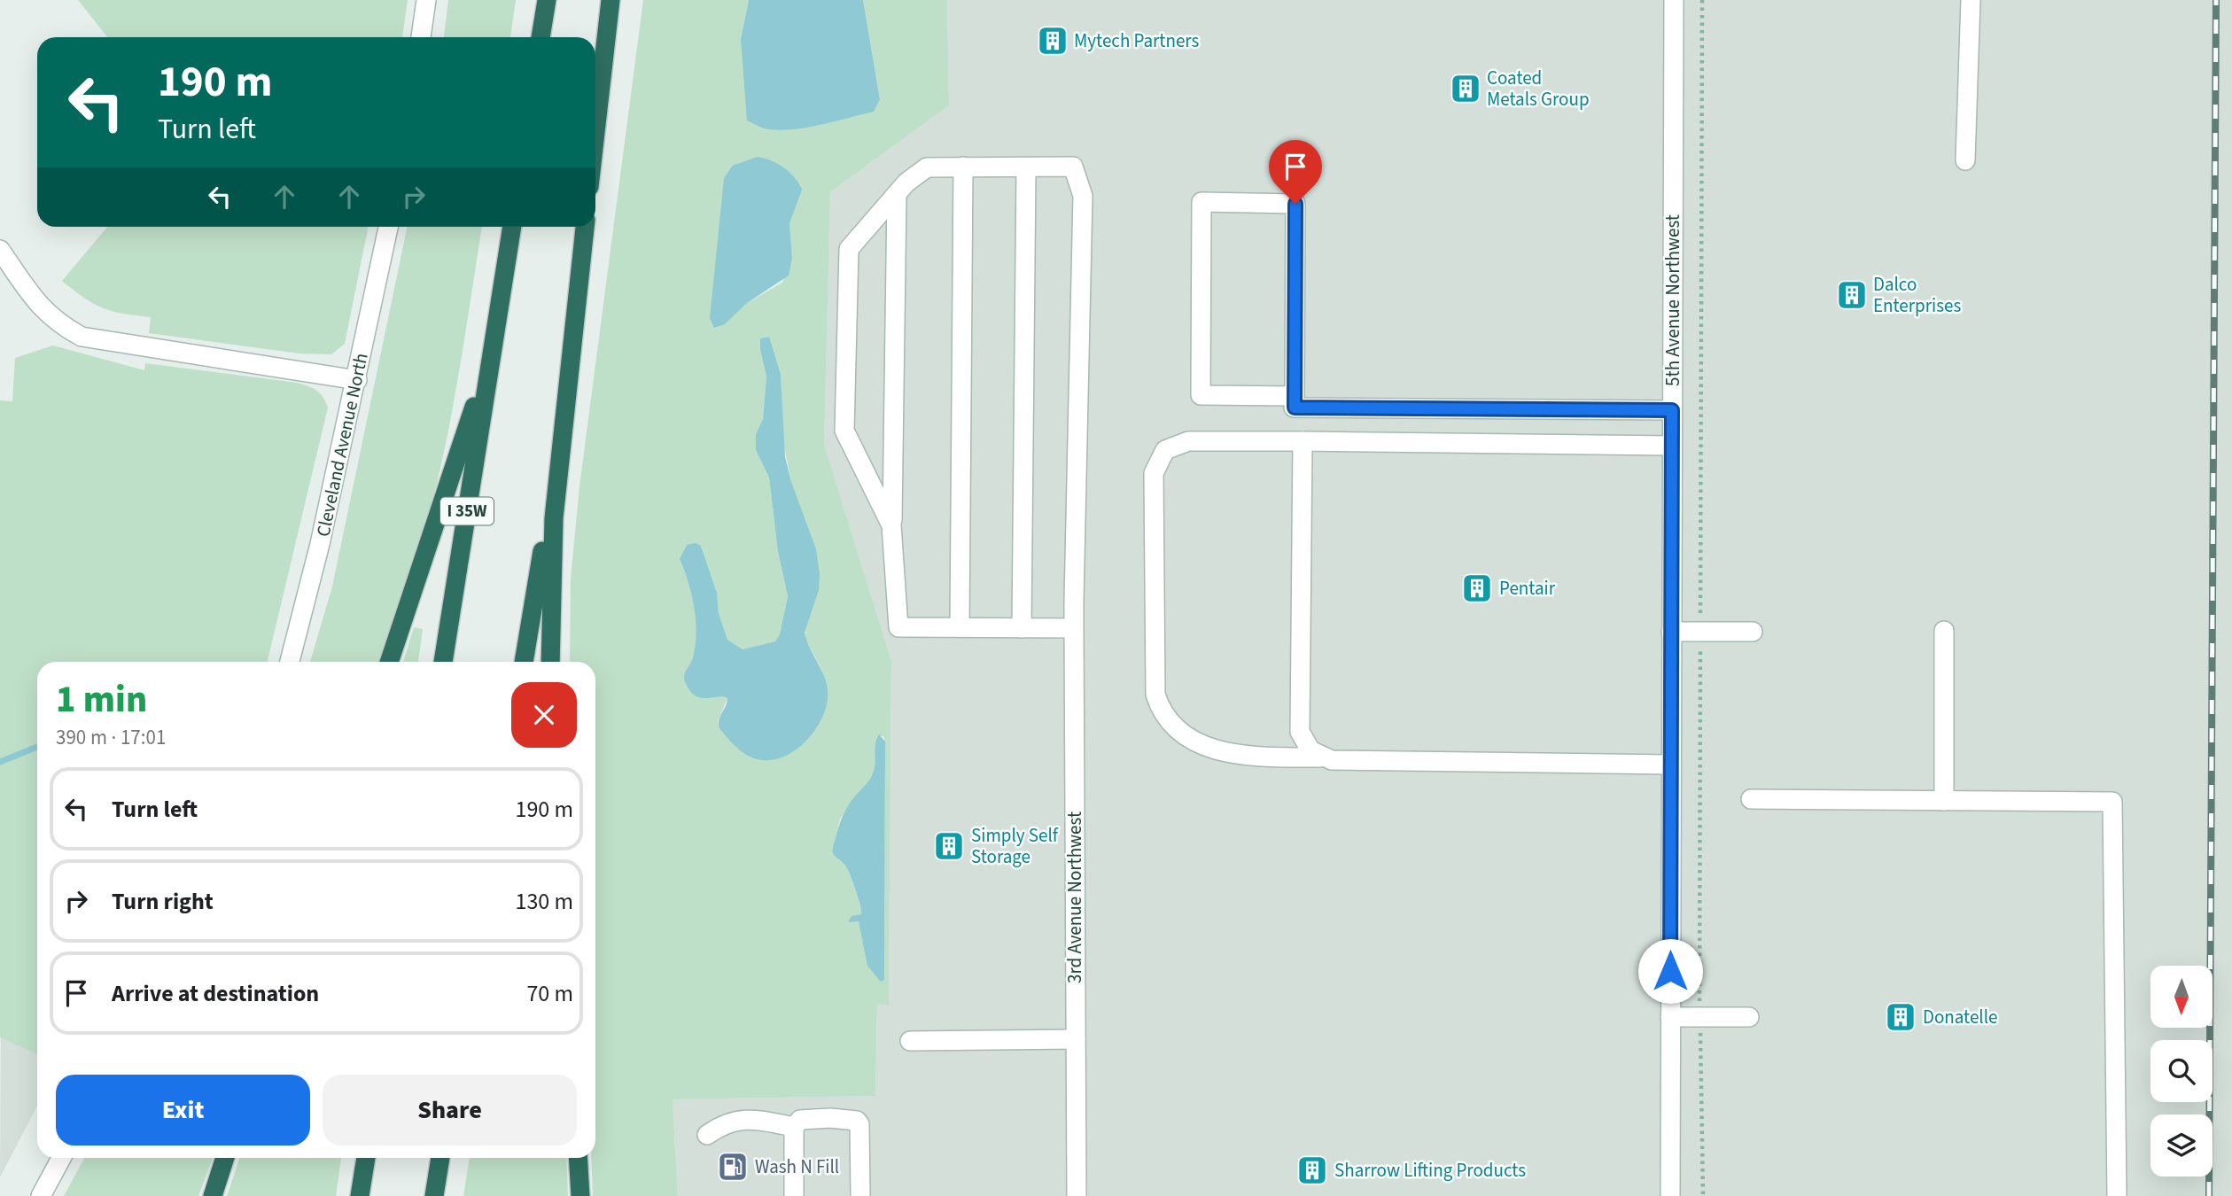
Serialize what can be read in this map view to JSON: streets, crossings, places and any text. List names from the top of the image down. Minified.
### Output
{"streets":{"highway":["I 35W"],"street":["5th Avenue Northwest","Cleveland Avenue North","3rd Avenue Northwest"]},"places":{"building":["Mytech Partners","Coated Metals Group","Dalco Enterprises","Pentair","Simply Self Storage","Donatelle","Sharrow Lifting Products"],"fuel station":["Wash N Fill"]},"north":"bottom","page":{"turn":["190 m","Turn left"],"heading":["1 min","390 m · 17:01"],"list":[{"name":"Turn left","value":"190 m"},{"name":"Turn right","value":"130 m"},{"name":"Arrive at destination","value":"70 m"}],"buttons":["Exit","Share"]}}
